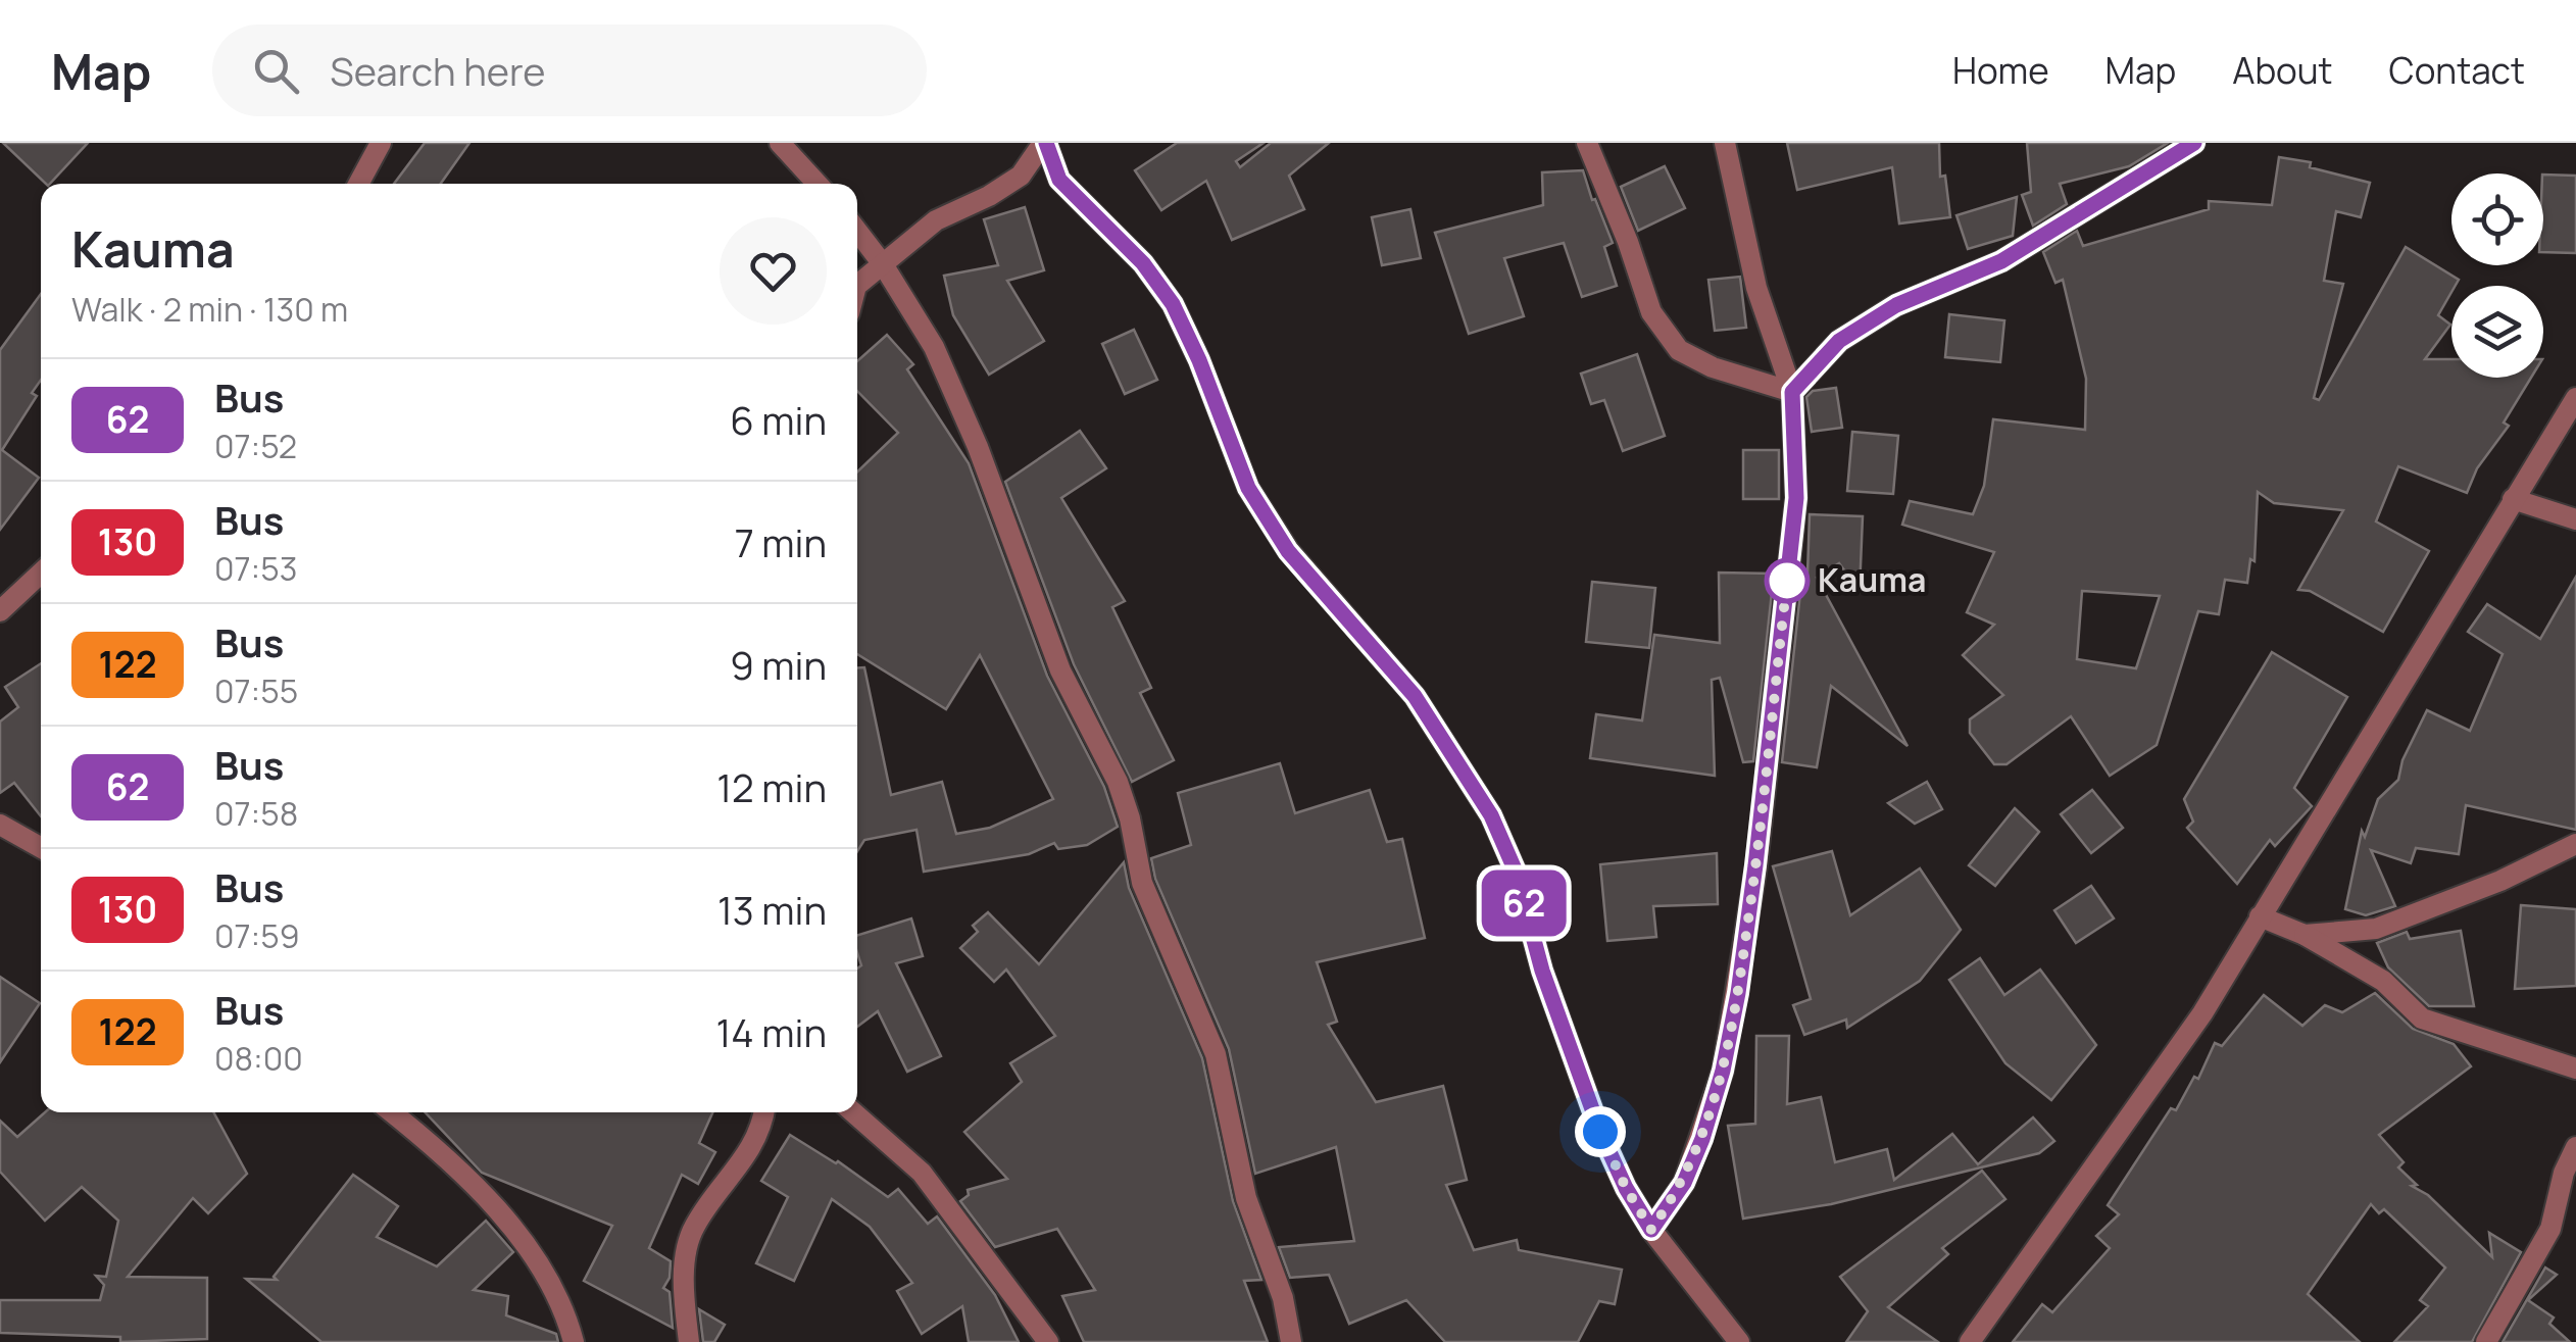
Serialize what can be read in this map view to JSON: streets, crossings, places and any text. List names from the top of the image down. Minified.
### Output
{"places":["Kauma"],"lines":["bus line 62"],"page":{"header":"Map","search":"Search here","nav":["Home","Map","About","Contact"],"on_map":"62","heading":["Kauma","Walk · 2 min · 130 m"],"list":[{"mark":"62","name":"Bus","note":"07:52","value":"6 min"},{"mark":"130","name":"Bus","note":"07:53","value":"7 min"},{"mark":"122","name":"Bus","note":"07:55","value":"9 min"},{"mark":"62","name":"Bus","note":"07:58","value":"12 min"},{"mark":"130","name":"Bus","note":"07:59","value":"13 min"},{"mark":"122","name":"Bus","note":"08:00","value":"14 min"}]}}
